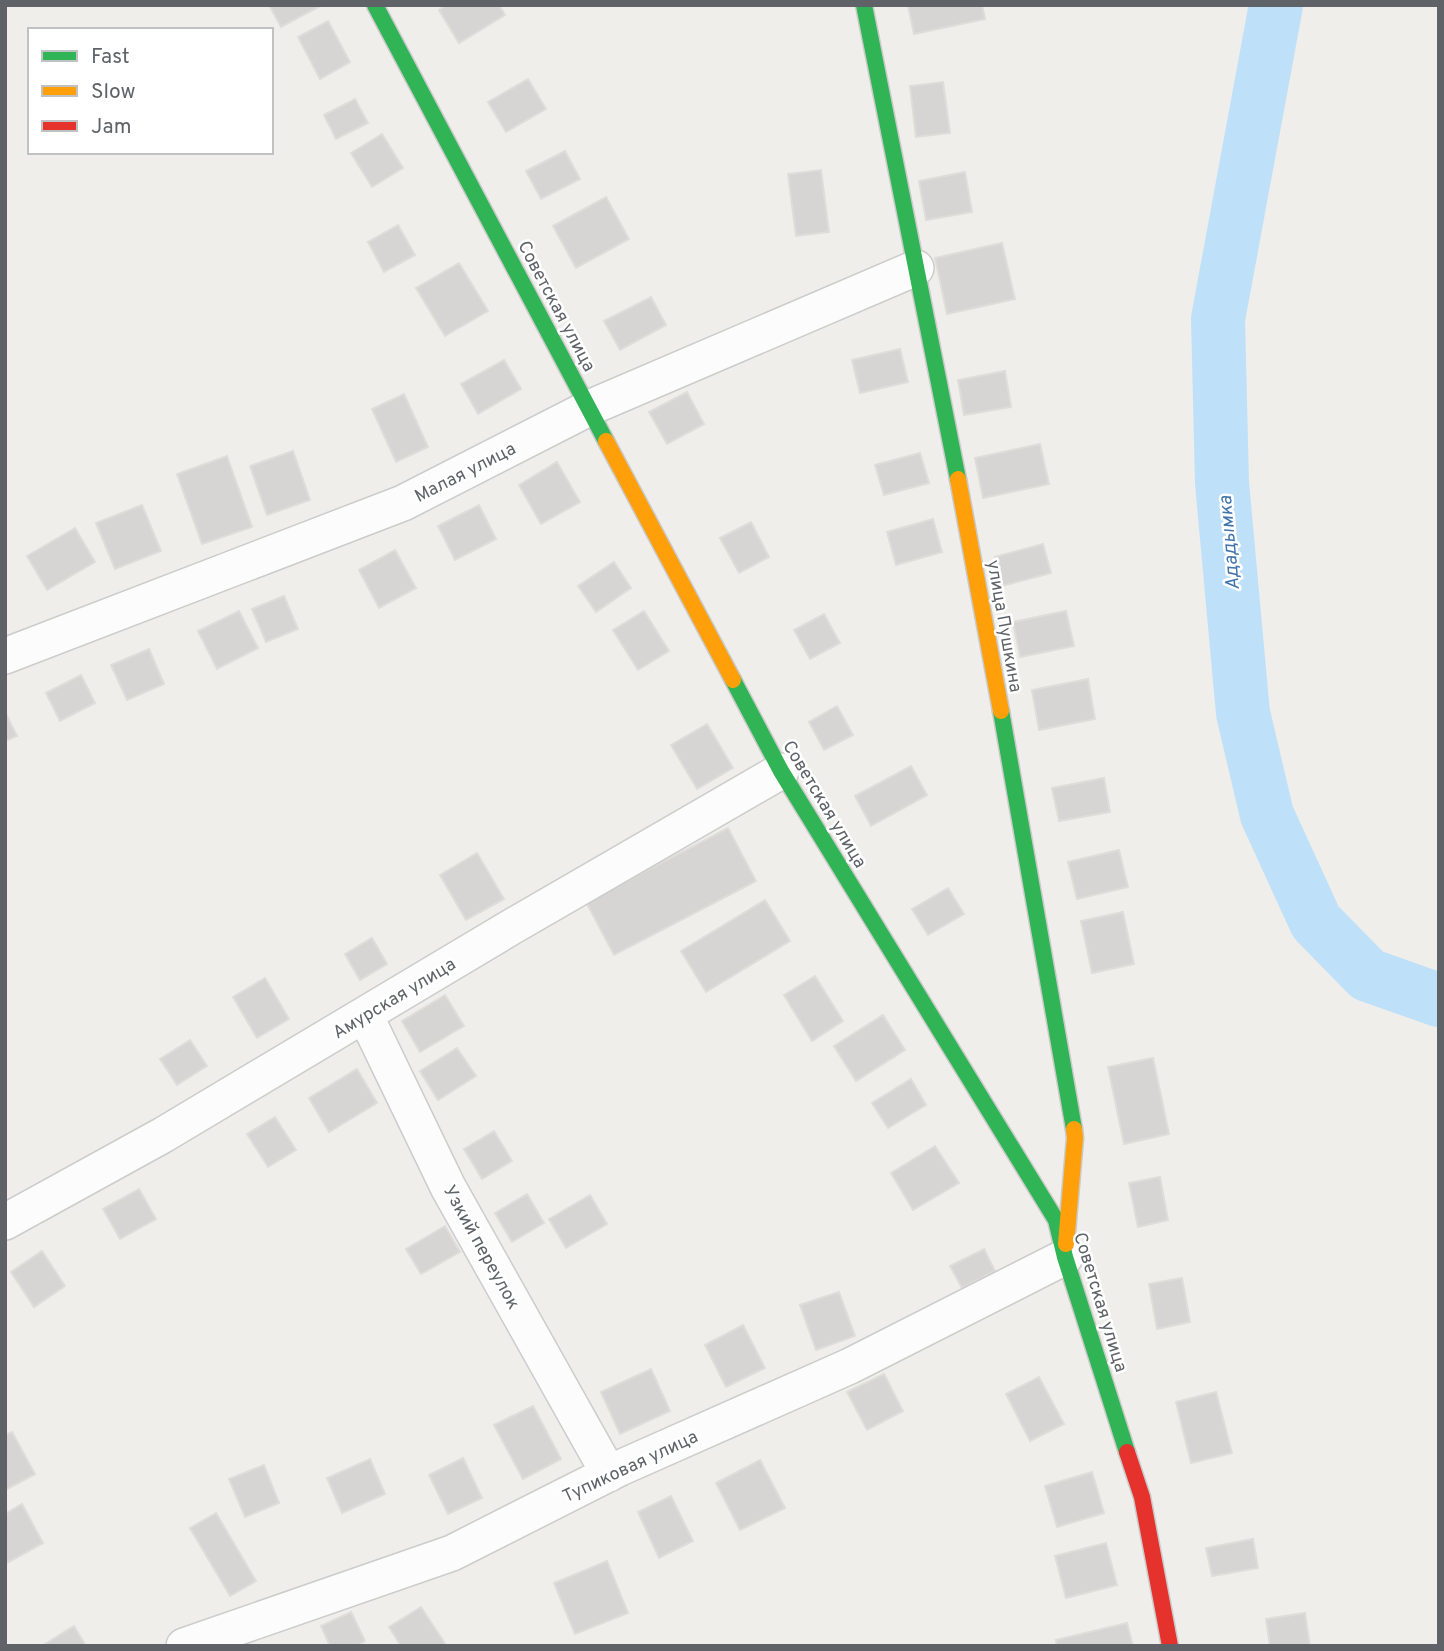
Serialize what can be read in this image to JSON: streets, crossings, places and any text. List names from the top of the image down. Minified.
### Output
{"streets":{"street":["Советская улица","Малая улица","улица Пушкина","Амурская улица","Узкий переулок","Тупиковая улица"]},"crossings":[["Советская улица","Малая улица"],["Советская улица","улица Пушкина"],["Советская улица","Амурская улица"],["Советская улица","Тупиковая улица"],["Малая улица","улица Пушкина"],["улица Пушкина","Тупиковая улица"],["Амурская улица","Узкий переулок"],["Узкий переулок","Тупиковая улица"]],"water":["Ададымка"],"legend":["Fast","Slow","Jam"]}
